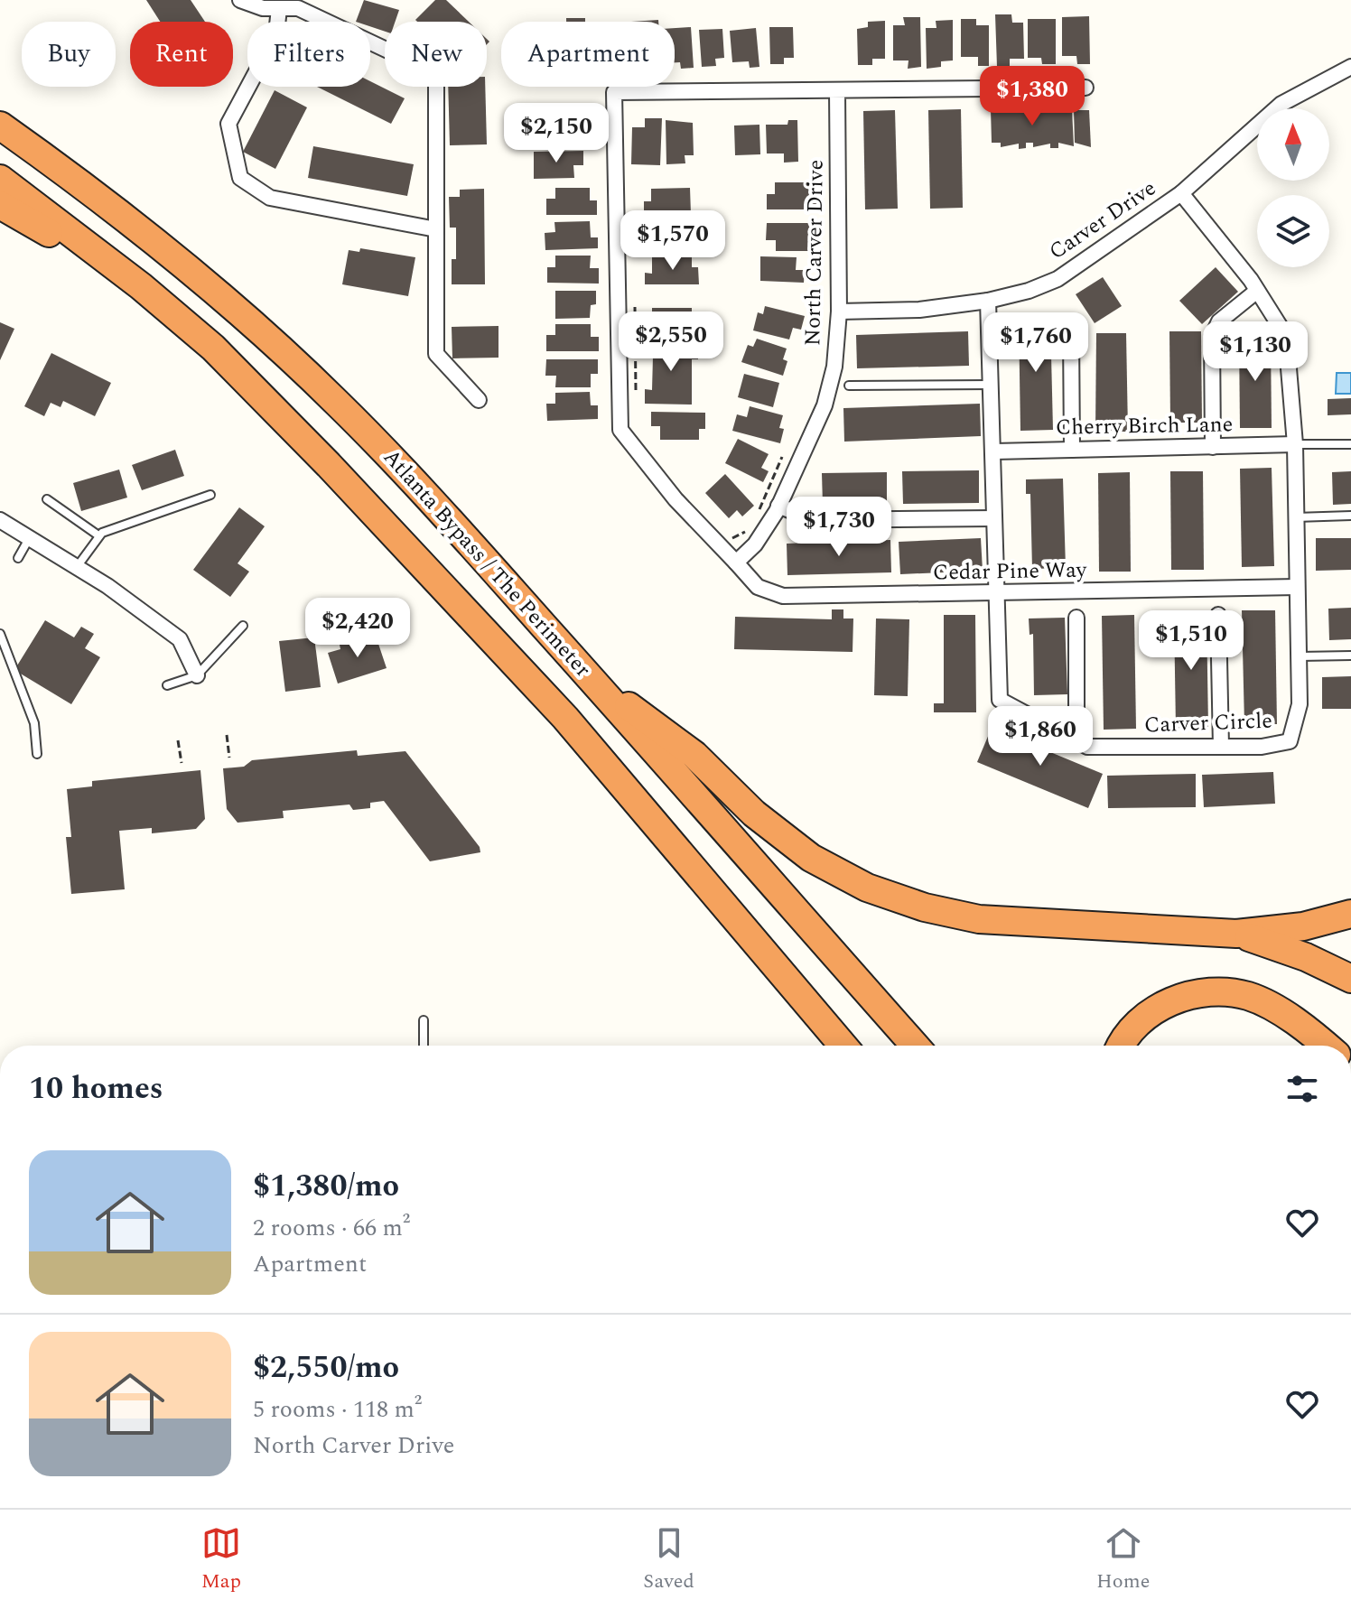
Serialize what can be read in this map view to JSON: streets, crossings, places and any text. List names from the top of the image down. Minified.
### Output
{"streets":{"highway":["Atlanta Bypass / The Perimeter"],"street":["Carver Drive","North Carver Drive","Cherry Birch Lane","Cedar Pine Way","Carver Circle"]},"crossings":[["Carver Drive","North Carver Drive"],["Carver Drive","Carver Circle"],["North Carver Drive","Cedar Pine Way"],["Cherry Birch Lane","Carver Circle"],["Cedar Pine Way","Carver Circle"]],"north":"top","page":{"chip":["Buy","Rent","Filters","New","Apartment"],"price":["$1,380","$2,150","$1,570","$2,550","$1,760","$1,130","$1,730","$2,420","$1,510","$1,860"],"heading":"10 homes","list":[{"name":"$1,380/mo","note":"2 rooms · 66 m² · Apartment"},{"name":"$2,550/mo","note":"5 rooms · 118 m² · North Carver Drive"}],"tabs":["Map","Saved","Home"]}}
